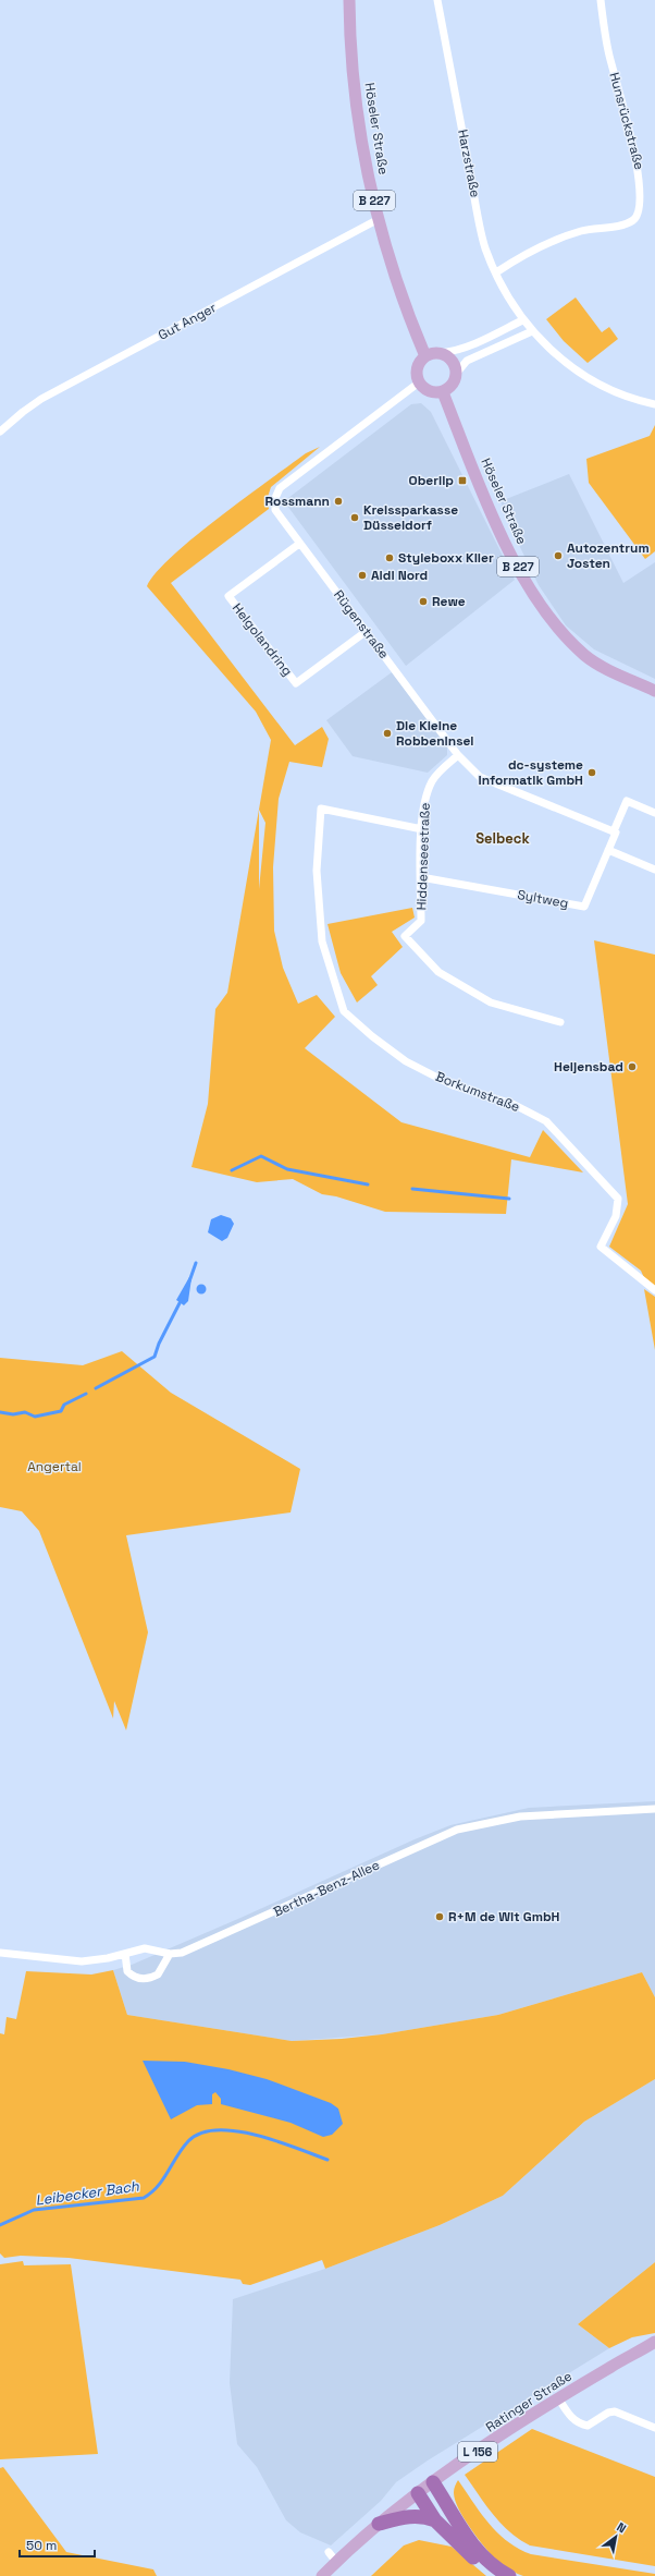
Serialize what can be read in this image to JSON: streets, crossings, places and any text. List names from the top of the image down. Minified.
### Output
{"streets":{"main road":["Höseler Straße","B 227","Ratinger Straße","L 156"],"street":["Hunsrückstraße","Harzstraße","Gut Anger","Rügenstraße","Helgolandring","Hiddenseestraße","Syltweg","Borkumstraße","Bertha-Benz-Allee"]},"crossings":[["Hunsrückstraße","Harzstraße"],["Höseler Straße","Gut Anger"],["Höseler Straße","Rügenstraße"],["Rügenstraße","Helgolandring"],["Rügenstraße","Hiddenseestraße"],["Rügenstraße","Syltweg"],["Hiddenseestraße","Syltweg"],["Hiddenseestraße","Borkumstraße"]],"districts":["Selbeck"],"water":["Leibecker Bach"],"parks":["Angertal"],"places":{"transit":["Oberilp"],"other":["Rossmann","Kreissparkasse Düsseldorf","Autozentrum Josten","Styleboxx Klier","Aldi Nord","Rewe","Die Kleine Robbeninsel","dc-systeme Informatik GmbH","Heljensbad","R+M de Wit GmbH"]},"scale_bar":"50 m","north":"top right"}
